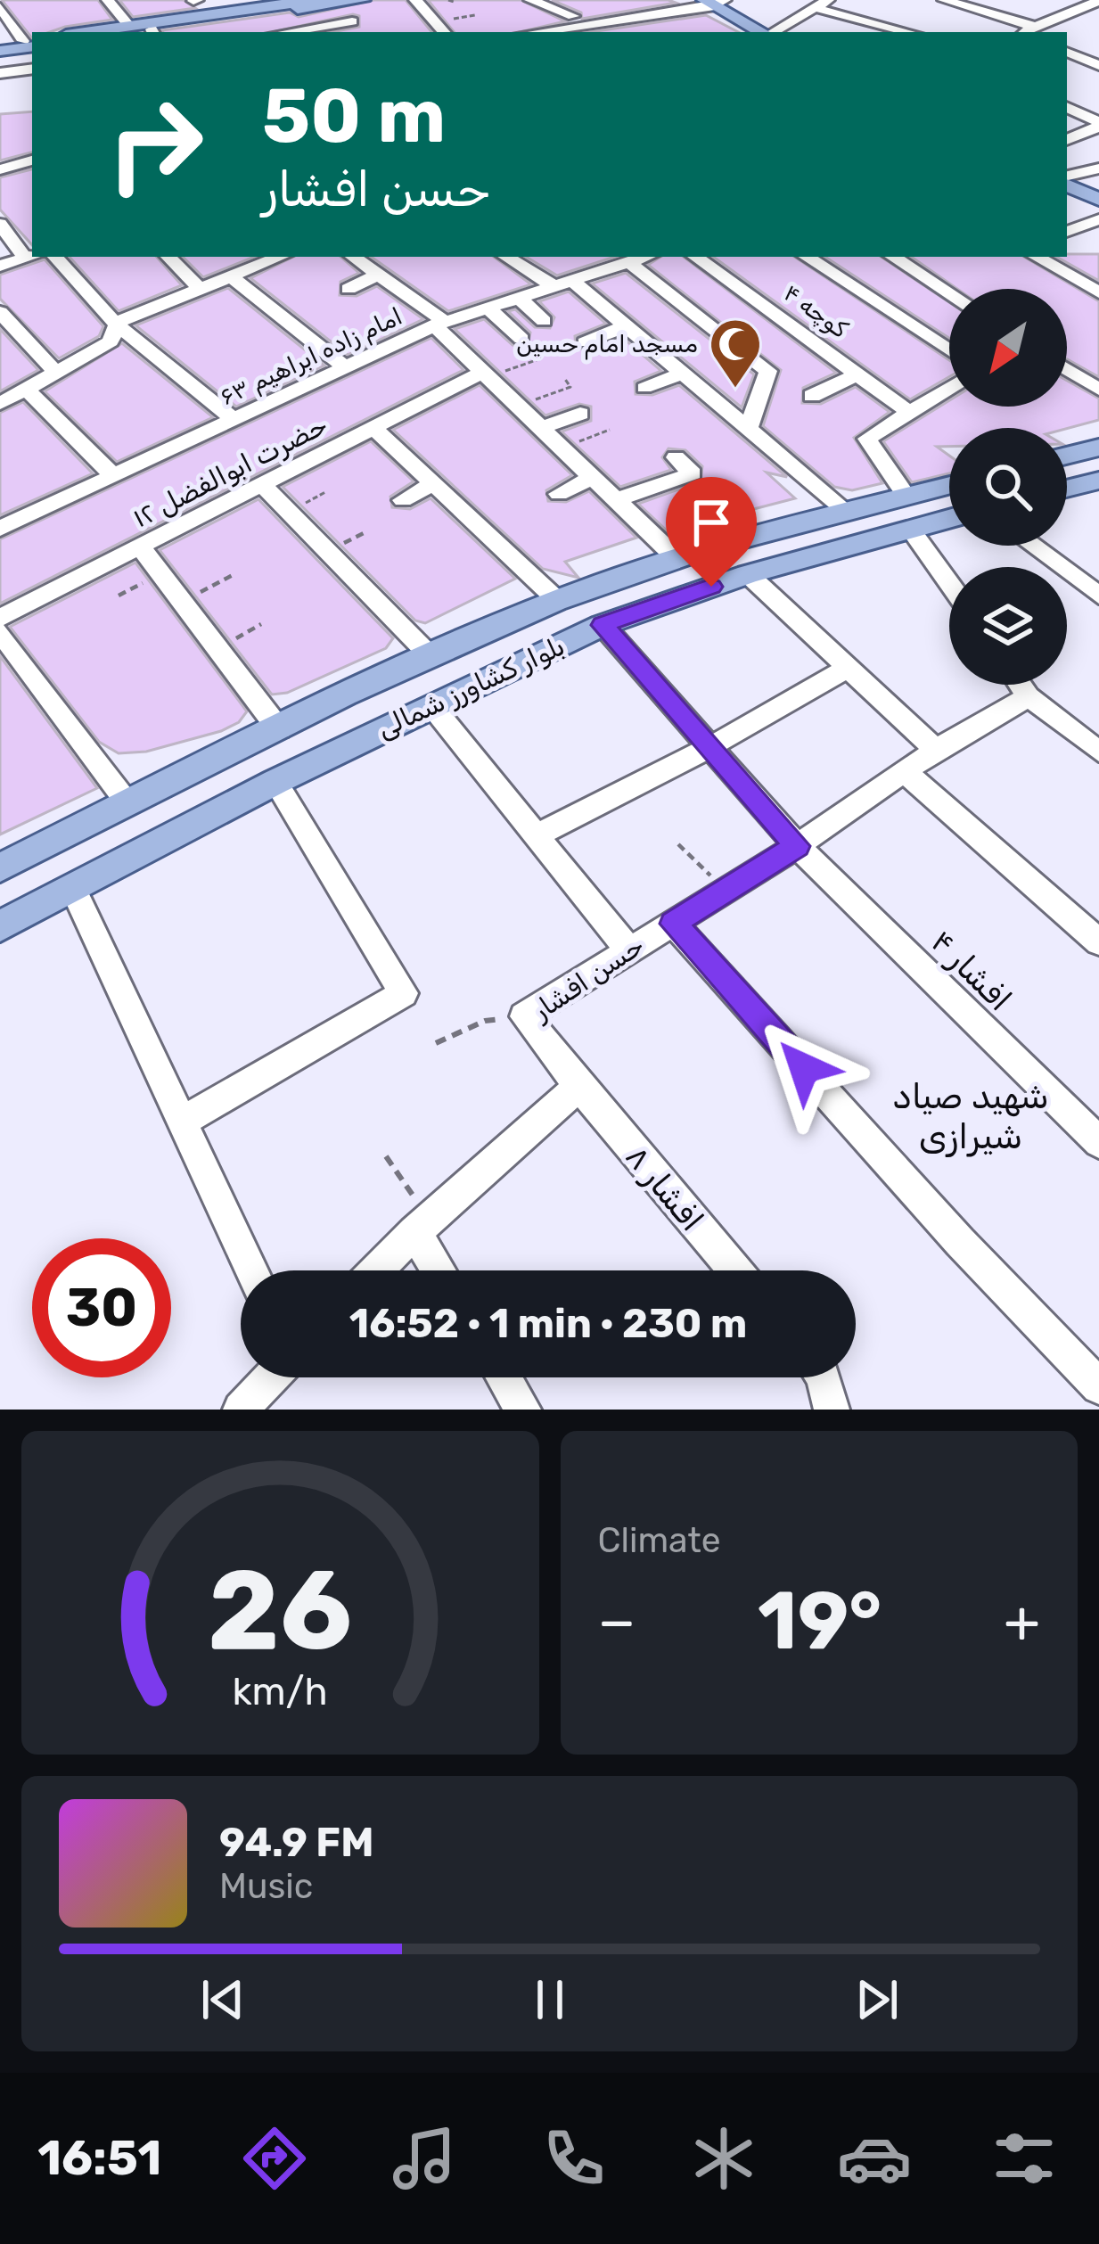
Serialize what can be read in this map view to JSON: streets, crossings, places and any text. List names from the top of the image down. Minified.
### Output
{"streets":{"main road":["بلوار کشاورز شمالی"],"street":["کوچه ۴","امام زاده ابراهیم ۶۳","حضرت ابوالفضل ۱۲","افشار ۴","حسن افشار","افشار ۸"]},"crossings":[["بلوار کشاورز شمالی","افشار ۴"],["افشار ۴","حسن افشار"],["حسن افشار","افشار ۸"]],"districts":["شهید صیاد شیرازی"],"places":{"mosque":["مسجد امام حسین"]},"north":"bottom left","page":{"turn":["50 m","حسن افشار"],"limit":"30","trip":"16:52 · 1 min · 230 m","tile":"Climate","heat":["−","19°","+"],"song":["94.9 FM","Music"],"tabs":"16:51","gauge":["26","km/h"]}}
